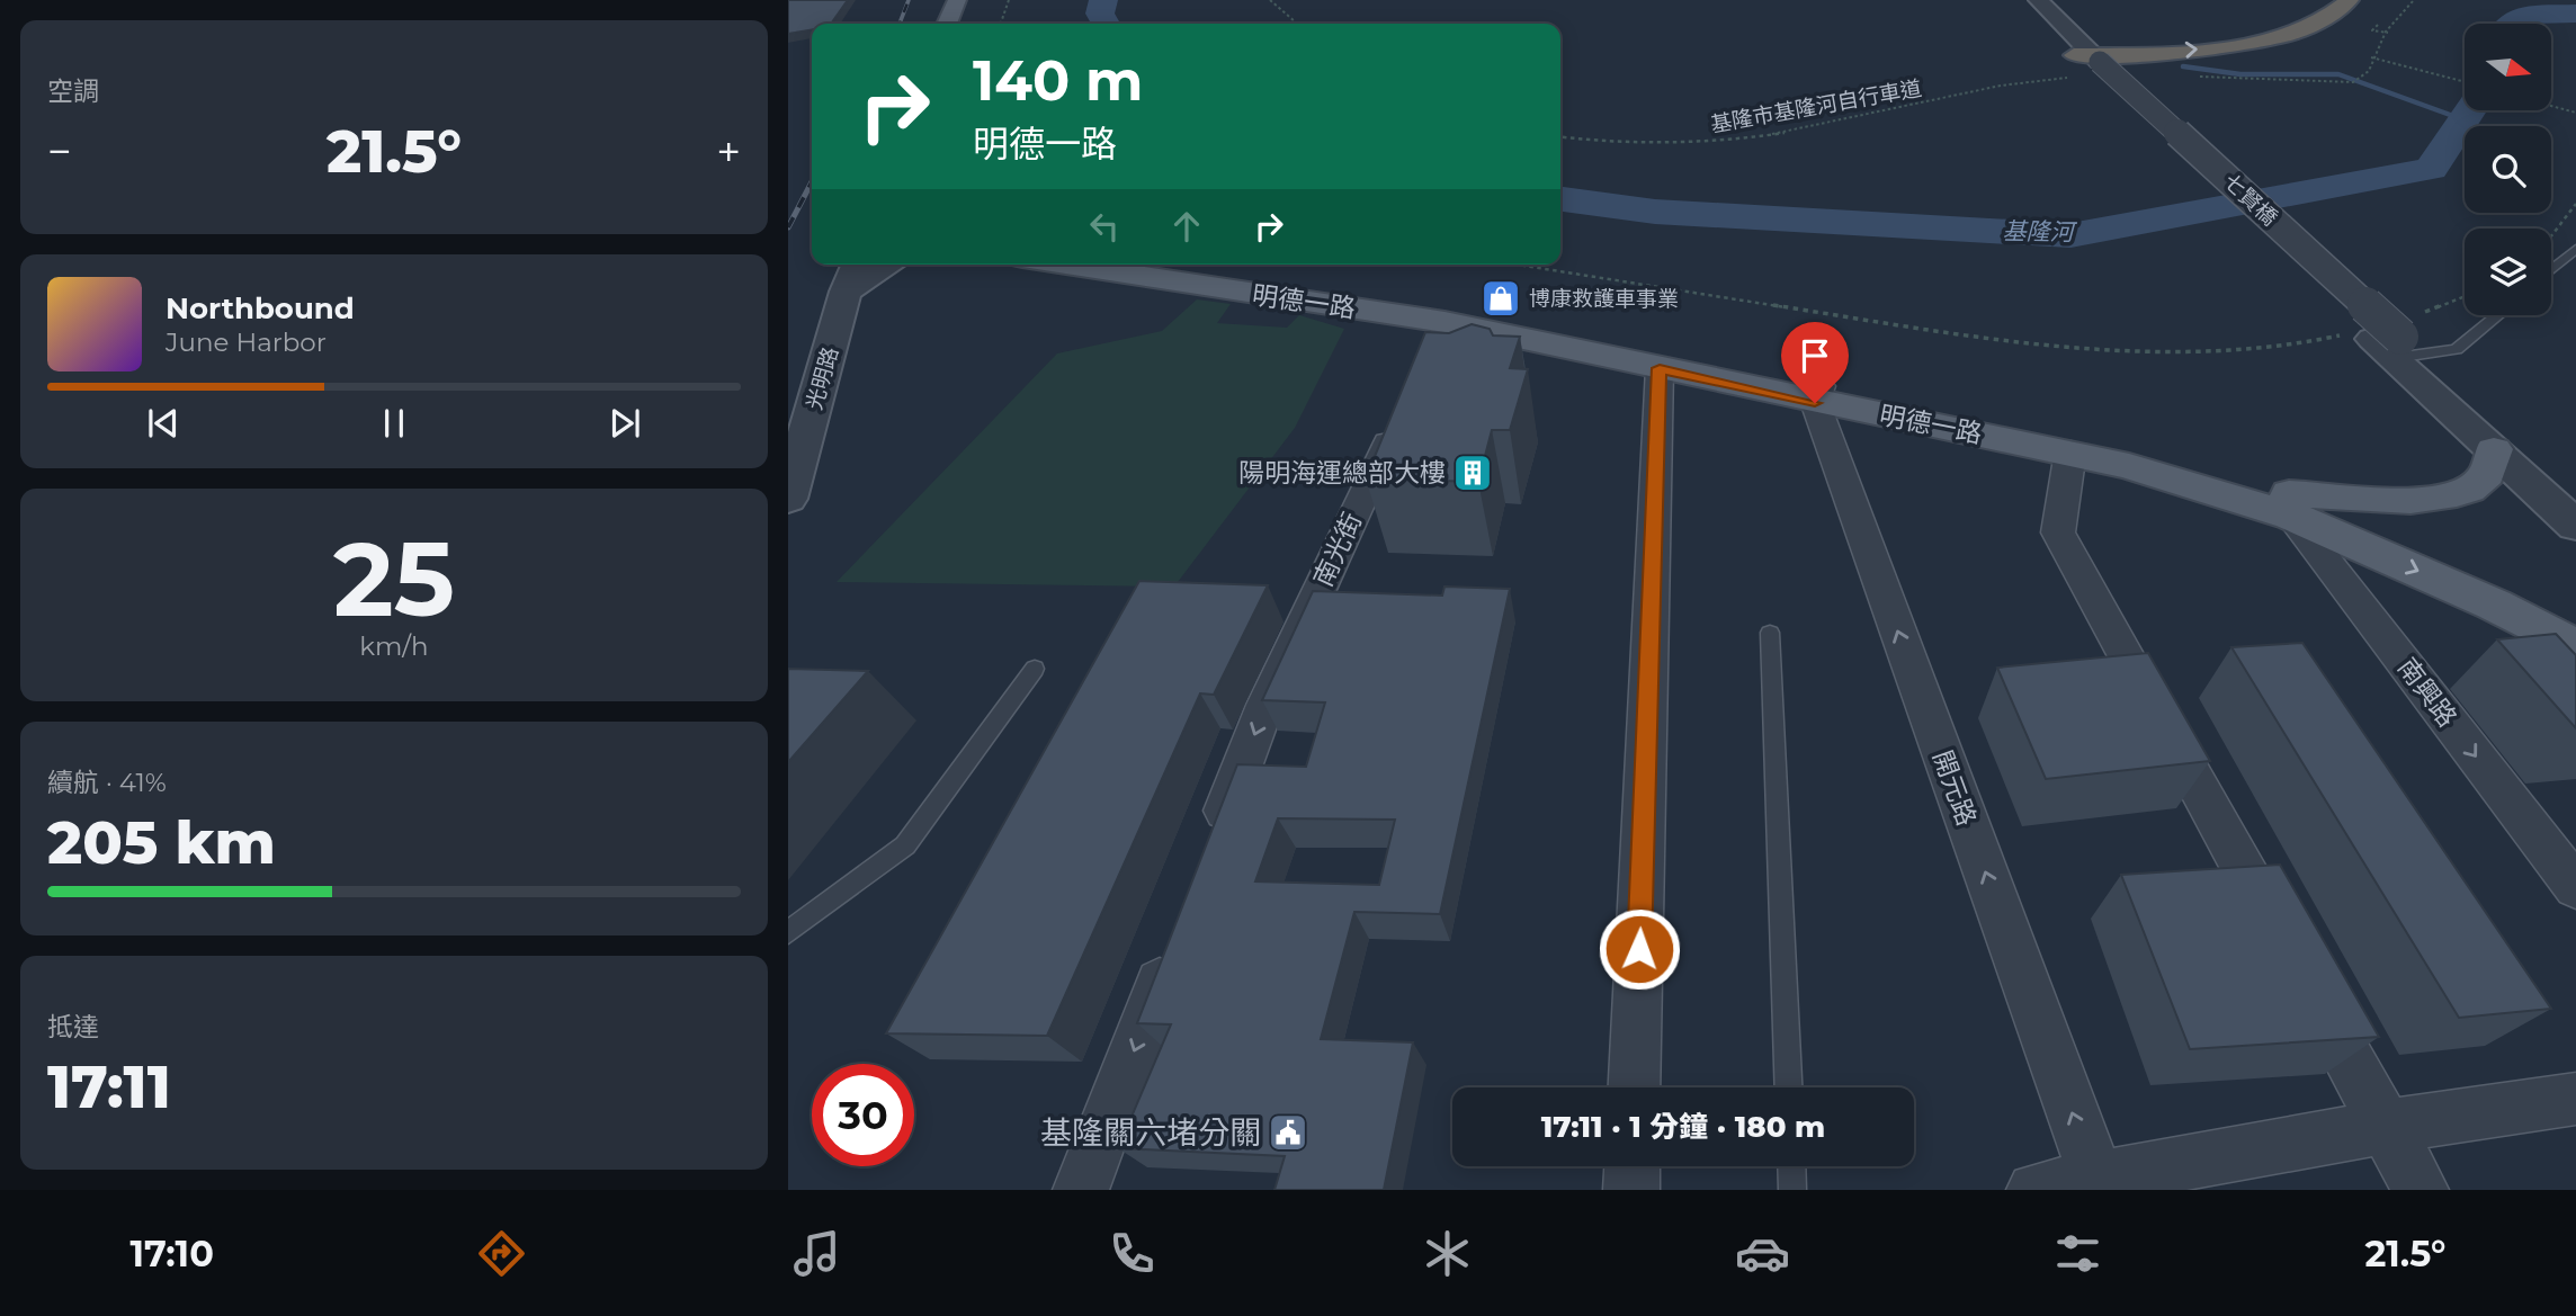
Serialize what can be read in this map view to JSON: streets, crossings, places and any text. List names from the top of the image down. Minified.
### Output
{"streets":{"main road":["明德一路"],"street":["七賢橋","光明路","南光街","南興路","開元路"],"path":["基隆市基隆河自行車道"]},"crossings":[["基隆市基隆河自行車道","七賢橋"],["明德一路","南興路"],["明德一路","開元路"]],"one_way":["南光街"],"water":["基隆河"],"places":{"shop":["博康救護車事業"],"building":["陽明海運總部大樓"],"public building":["基隆關六堵分關"]},"north":"right","page":{"tile":["空調",["25","km/h"],["續航 · 41%","205 km"],["抵達","17:11"]],"turn":["140 m","明德一路"],"heat":["−","21.5°","+"],"song":["Northbound","June Harbor"],"limit":"30","trip":"17:11 · 1 分鐘 · 180 m","tabs":["17:10","21.5°"]}}
